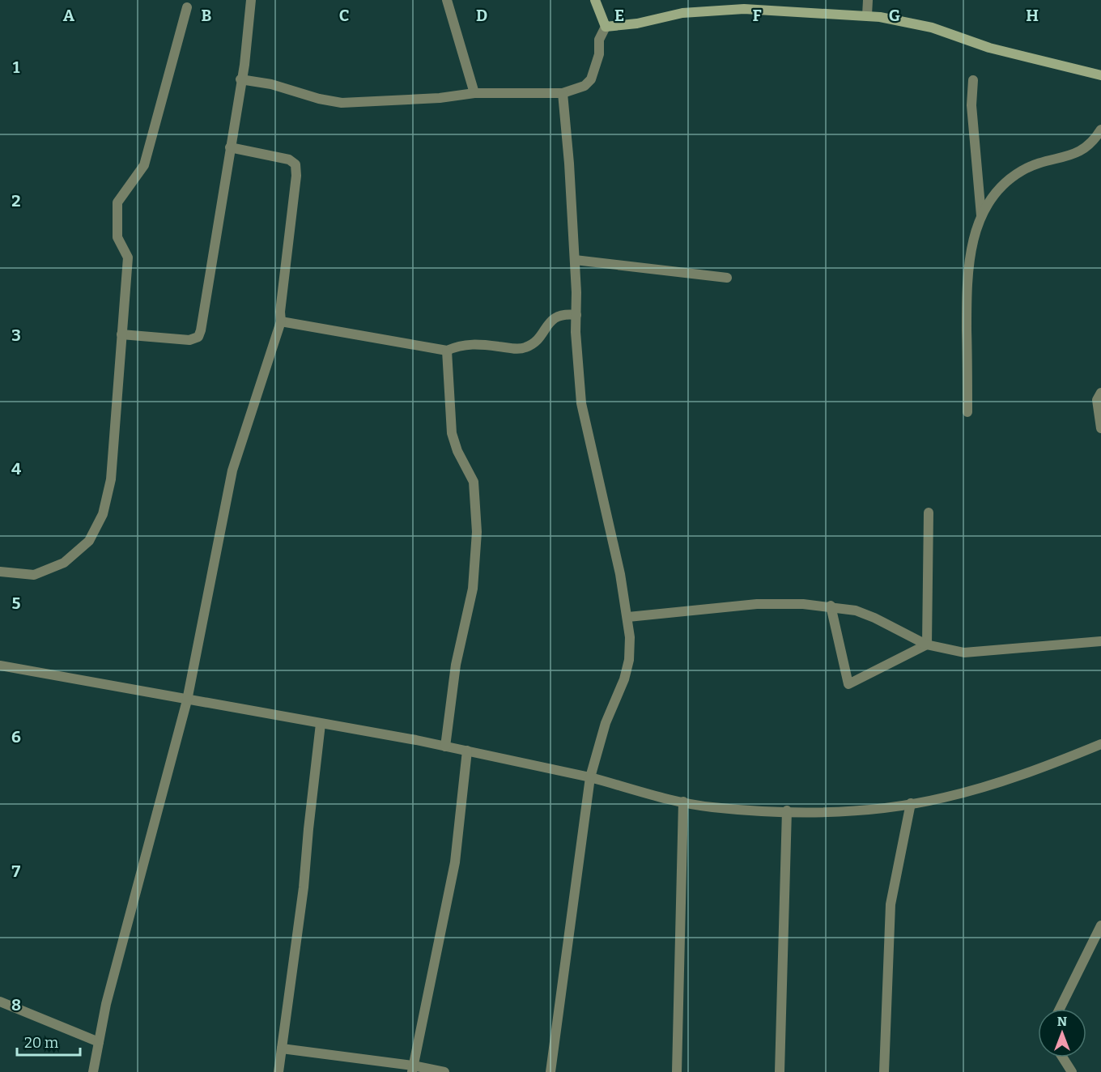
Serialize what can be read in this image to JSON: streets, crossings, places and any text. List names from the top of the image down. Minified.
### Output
{"scale_bar":"20 m","north":"top","grid":{"columns":["A","B","C","D","E","F","G","H"],"rows":["1","2","3","4","5","6","7","8"]}}
